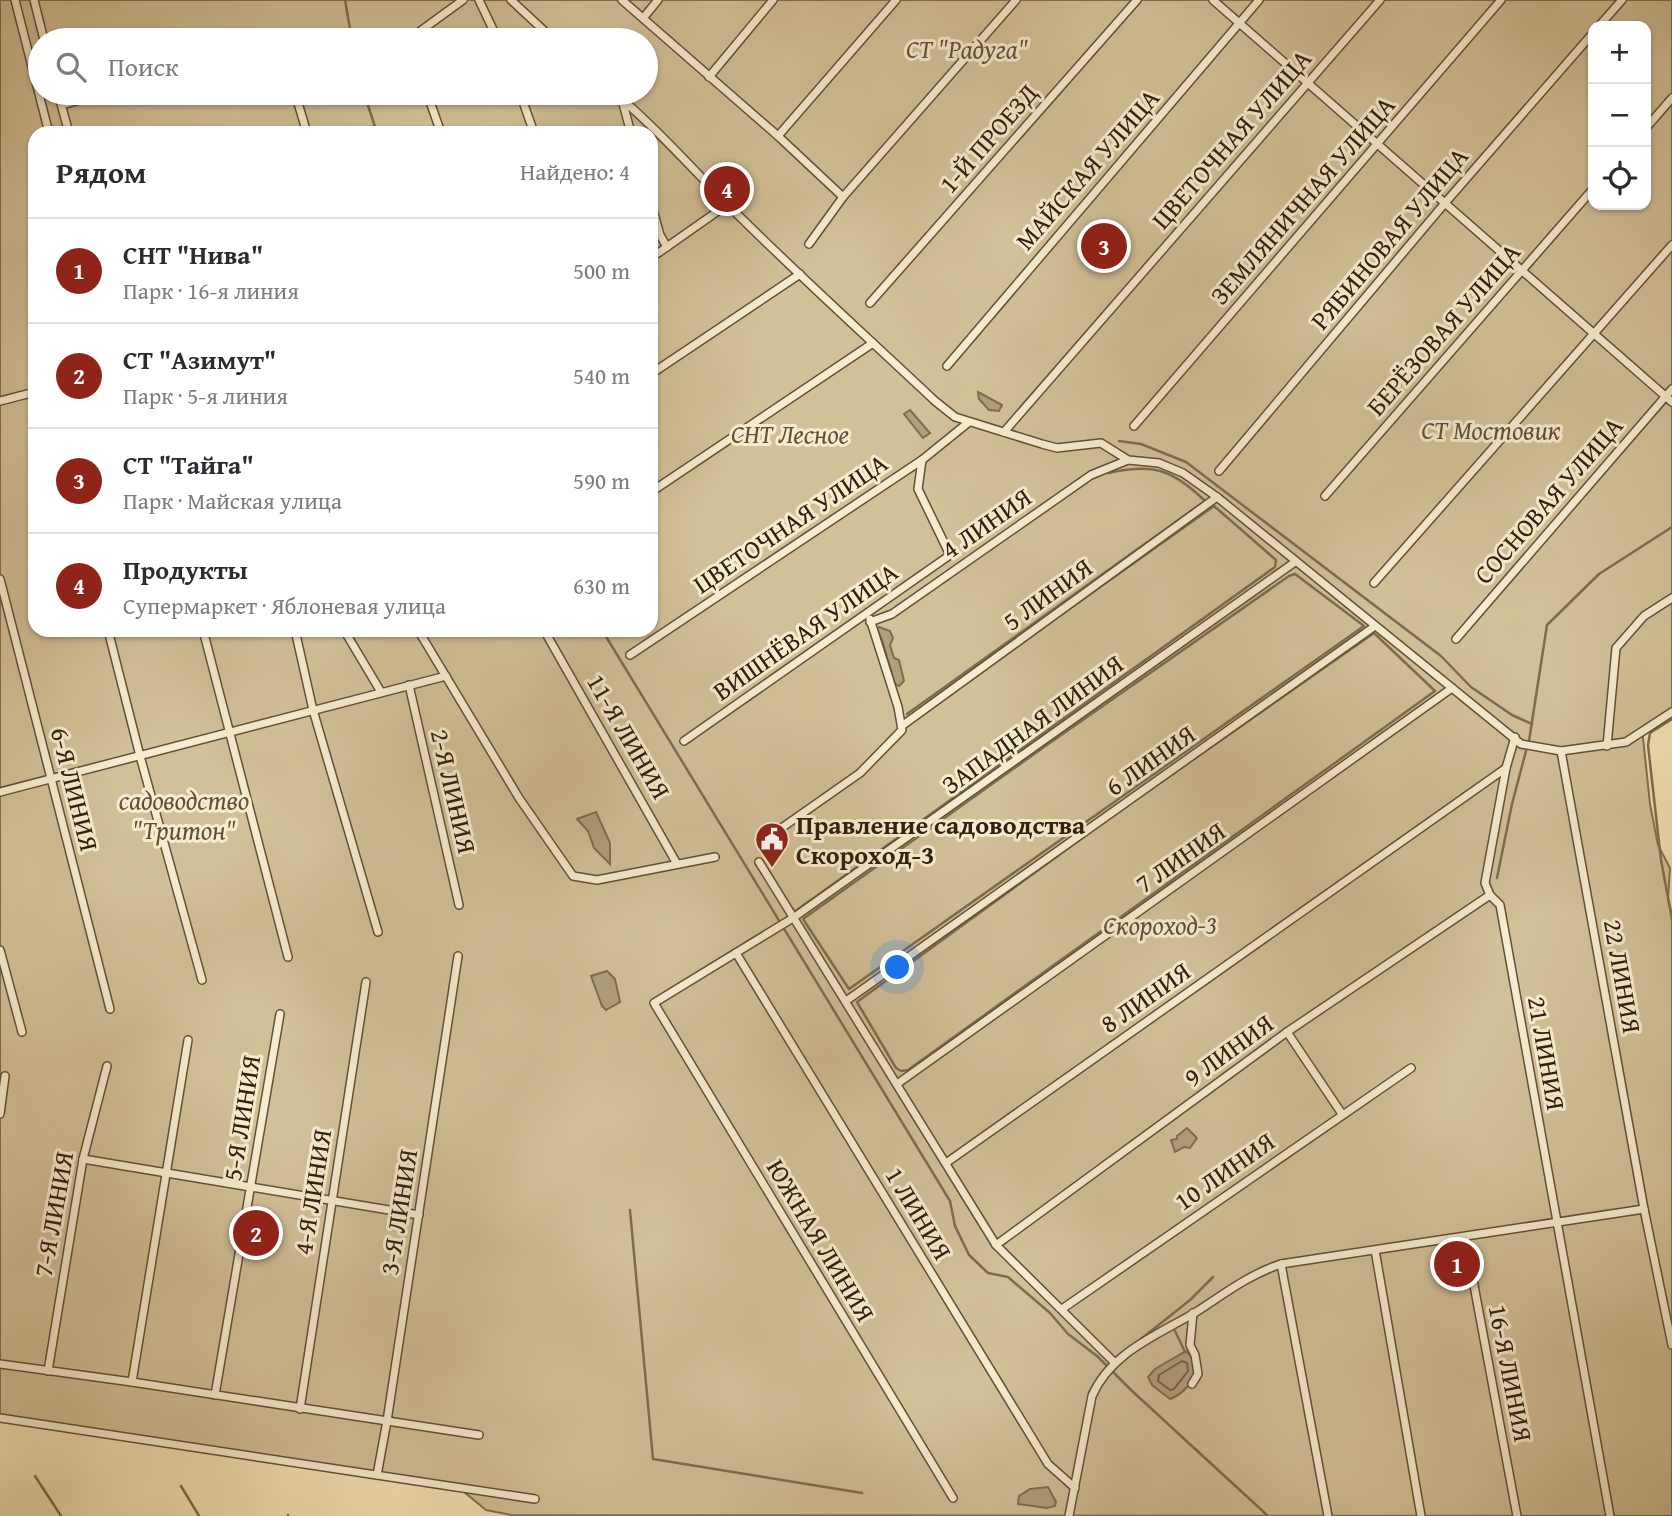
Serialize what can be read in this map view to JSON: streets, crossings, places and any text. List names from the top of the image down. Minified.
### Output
{"streets":{"street":["1-Й ПРОЕЗД","ЦВЕТОЧНАЯ УЛИЦА","МАЙСКАЯ УЛИЦА","ЗЕМЛЯНИЧНАЯ УЛИЦА","РЯБИНОВАЯ УЛИЦА","БЕРЁЗОВАЯ УЛИЦА","СОСНОВАЯ УЛИЦА","4 ЛИНИЯ","5 ЛИНИЯ","ВИШНЁВАЯ УЛИЦА","ЗАПАДНАЯ ЛИНИЯ","11-Я ЛИНИЯ","6 ЛИНИЯ","6-Я ЛИНИЯ","2-Я ЛИНИЯ","7 ЛИНИЯ","22 ЛИНИЯ","8 ЛИНИЯ","9 ЛИНИЯ","21 ЛИНИЯ","5-Я ЛИНИЯ","10 ЛИНИЯ","4-Я ЛИНИЯ","3-Я ЛИНИЯ","1 ЛИНИЯ","7-Я ЛИНИЯ","ЮЖНАЯ ЛИНИЯ","16-Я ЛИНИЯ"]},"crossings":[["ЦВЕТОЧНАЯ УЛИЦА","ВИШНЁВАЯ УЛИЦА"],["ЗАПАДНАЯ ЛИНИЯ","1 ЛИНИЯ"],["ЗАПАДНАЯ ЛИНИЯ","ЮЖНАЯ ЛИНИЯ"],["9 ЛИНИЯ","21 ЛИНИЯ"]],"parks":["СТ \"Радуга\"","СТ Мостовик","СНТ Лесное","садоводство \"Тритон\"","Скороход-3"],"places":{"public building":["Правление садоводства Скороход-3"]},"page":{"map_buttons":["+","−"],"search":"Поиск","heading":["Рядом","Найдено: 4"],"pins":["4","3","2","1"],"list":[{"mark":"1","name":"СНТ \"Нива\"","note":"Парк · 16-я линия","value":"500 m"},{"mark":"2","name":"СТ \"Азимут\"","note":"Парк · 5-я линия","value":"540 m"},{"mark":"3","name":"СТ \"Тайга\"","note":"Парк · Майская улица","value":"590 m"},{"mark":"4","name":"Продукты","note":"Супермаркет · Яблоневая улица","value":"630 m"}]}}
